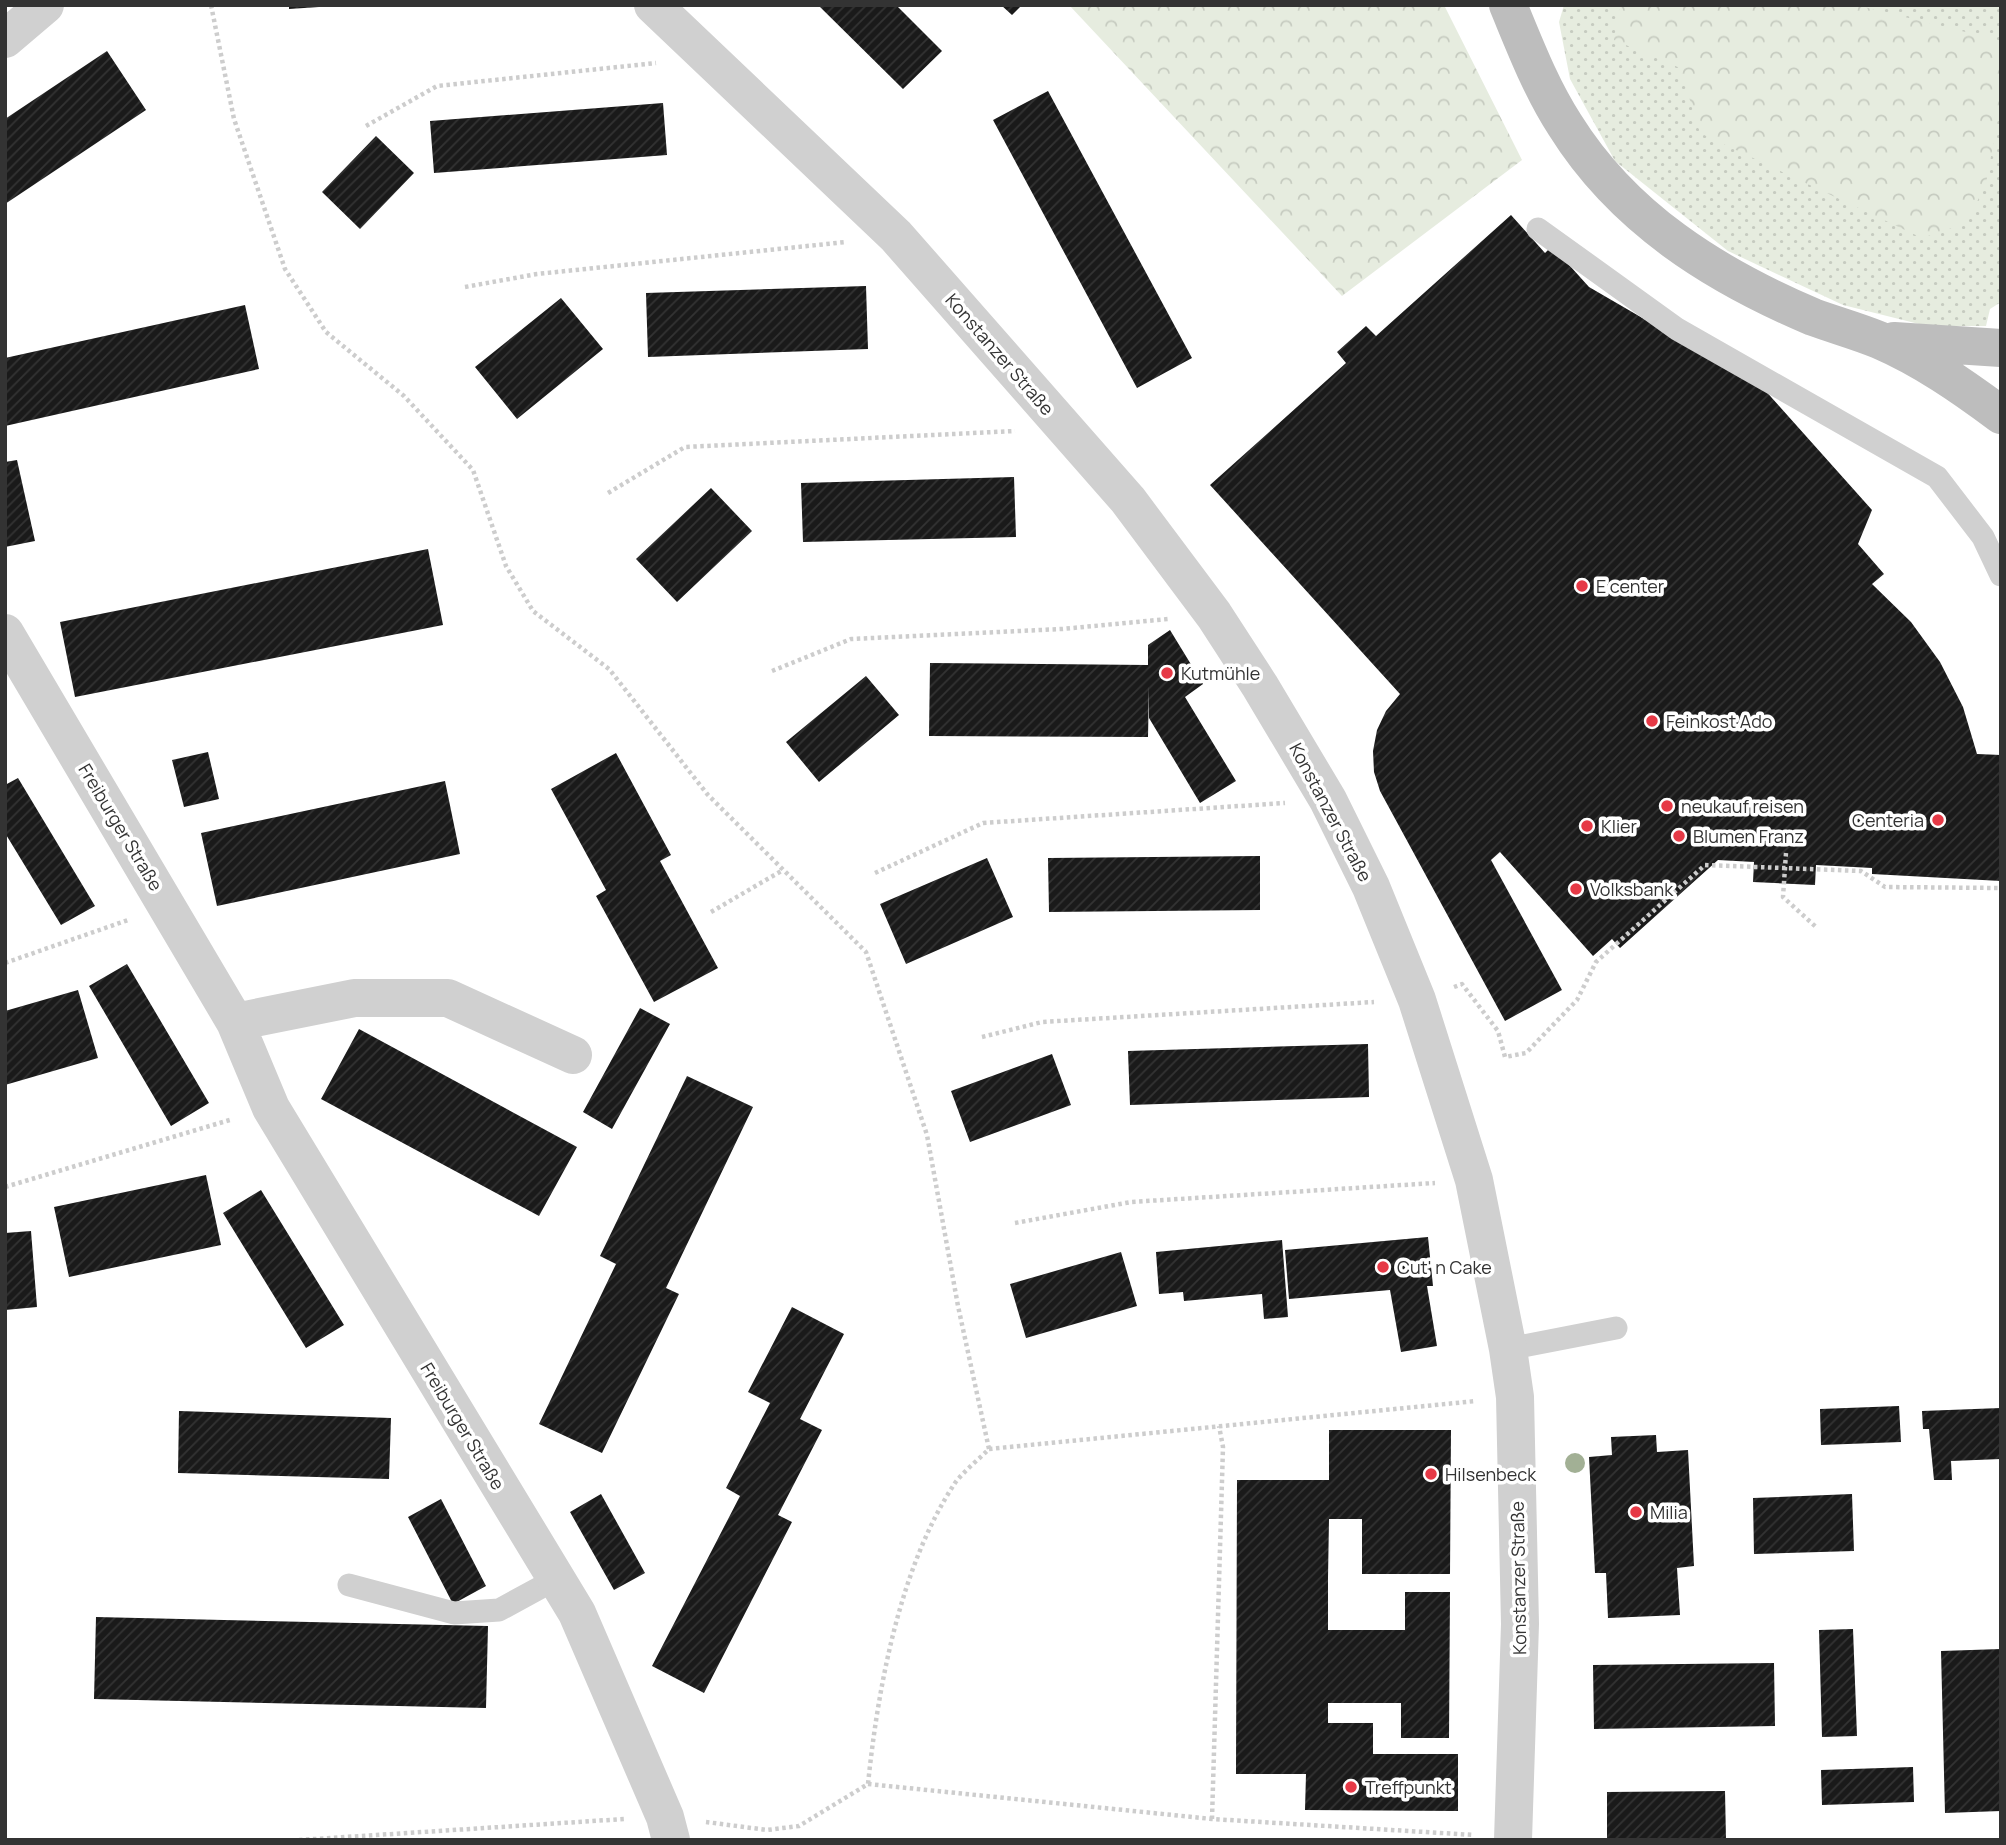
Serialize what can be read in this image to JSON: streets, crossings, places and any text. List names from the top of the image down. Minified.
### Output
{"streets":{"street":["Konstanzer Straße","Freiburger Straße"]},"places":["E center","Kutmühle","Feinkost Ado","neukauf reisen","Centeria","Klier","Blumen Franz","Volksbank","Cut' n Cake","Hilsenbeck","Milia","Treffpunkt"]}
